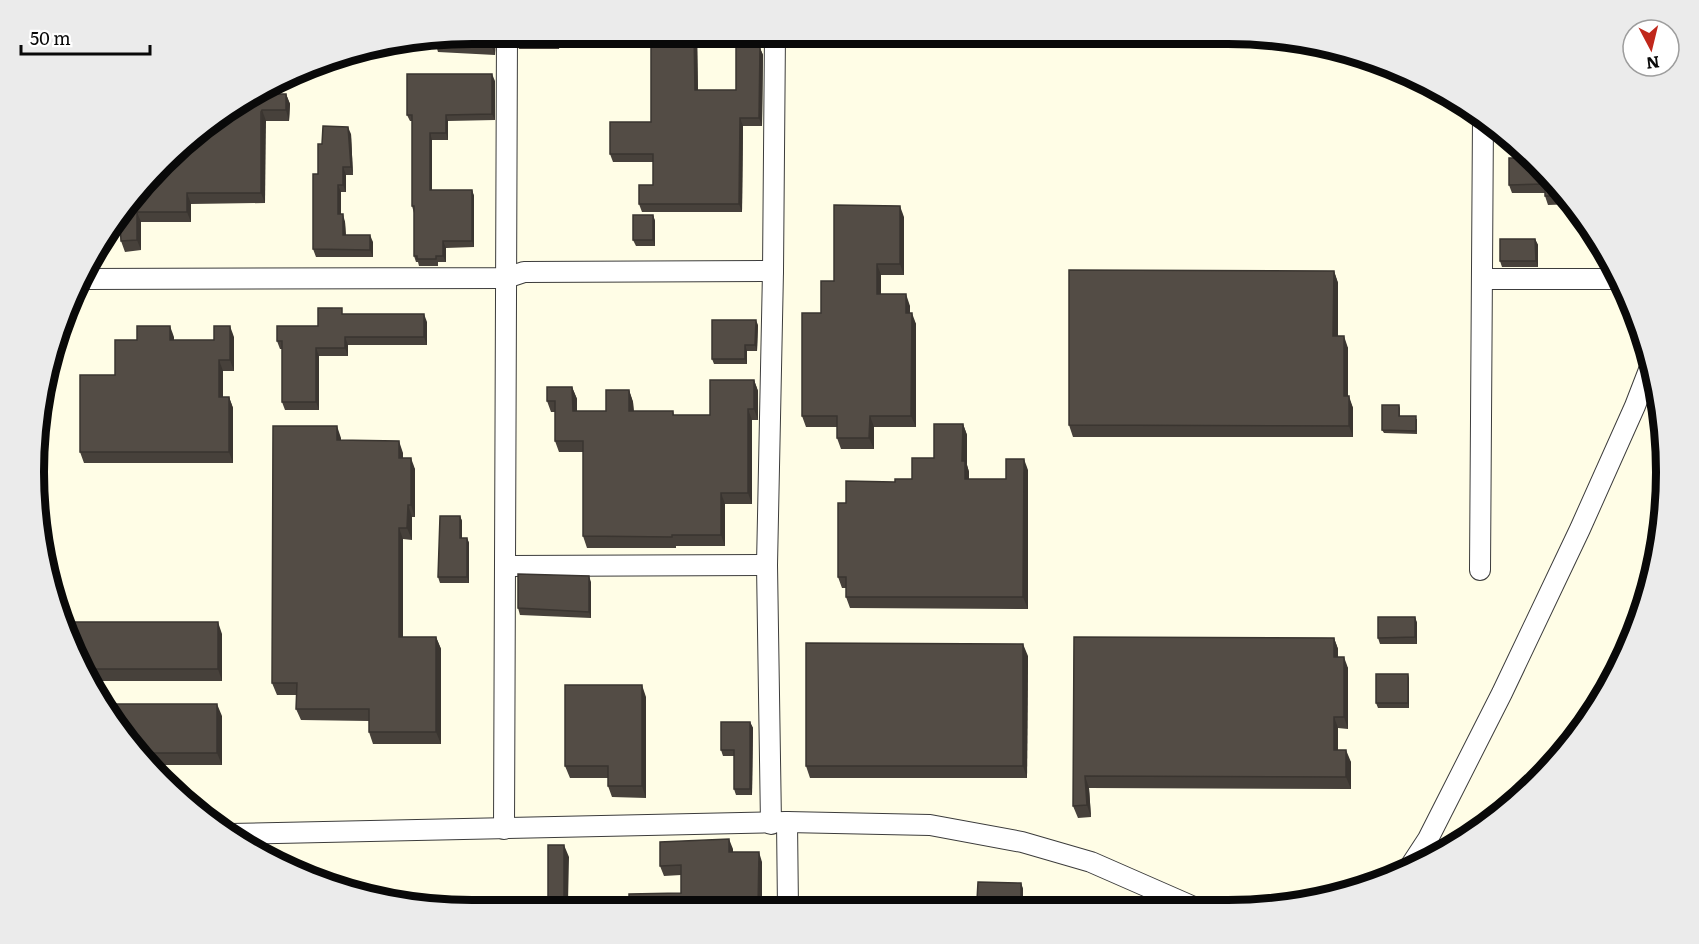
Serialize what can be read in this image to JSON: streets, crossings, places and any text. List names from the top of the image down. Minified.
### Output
{"scale_bar":"50 m","north":"bottom"}
